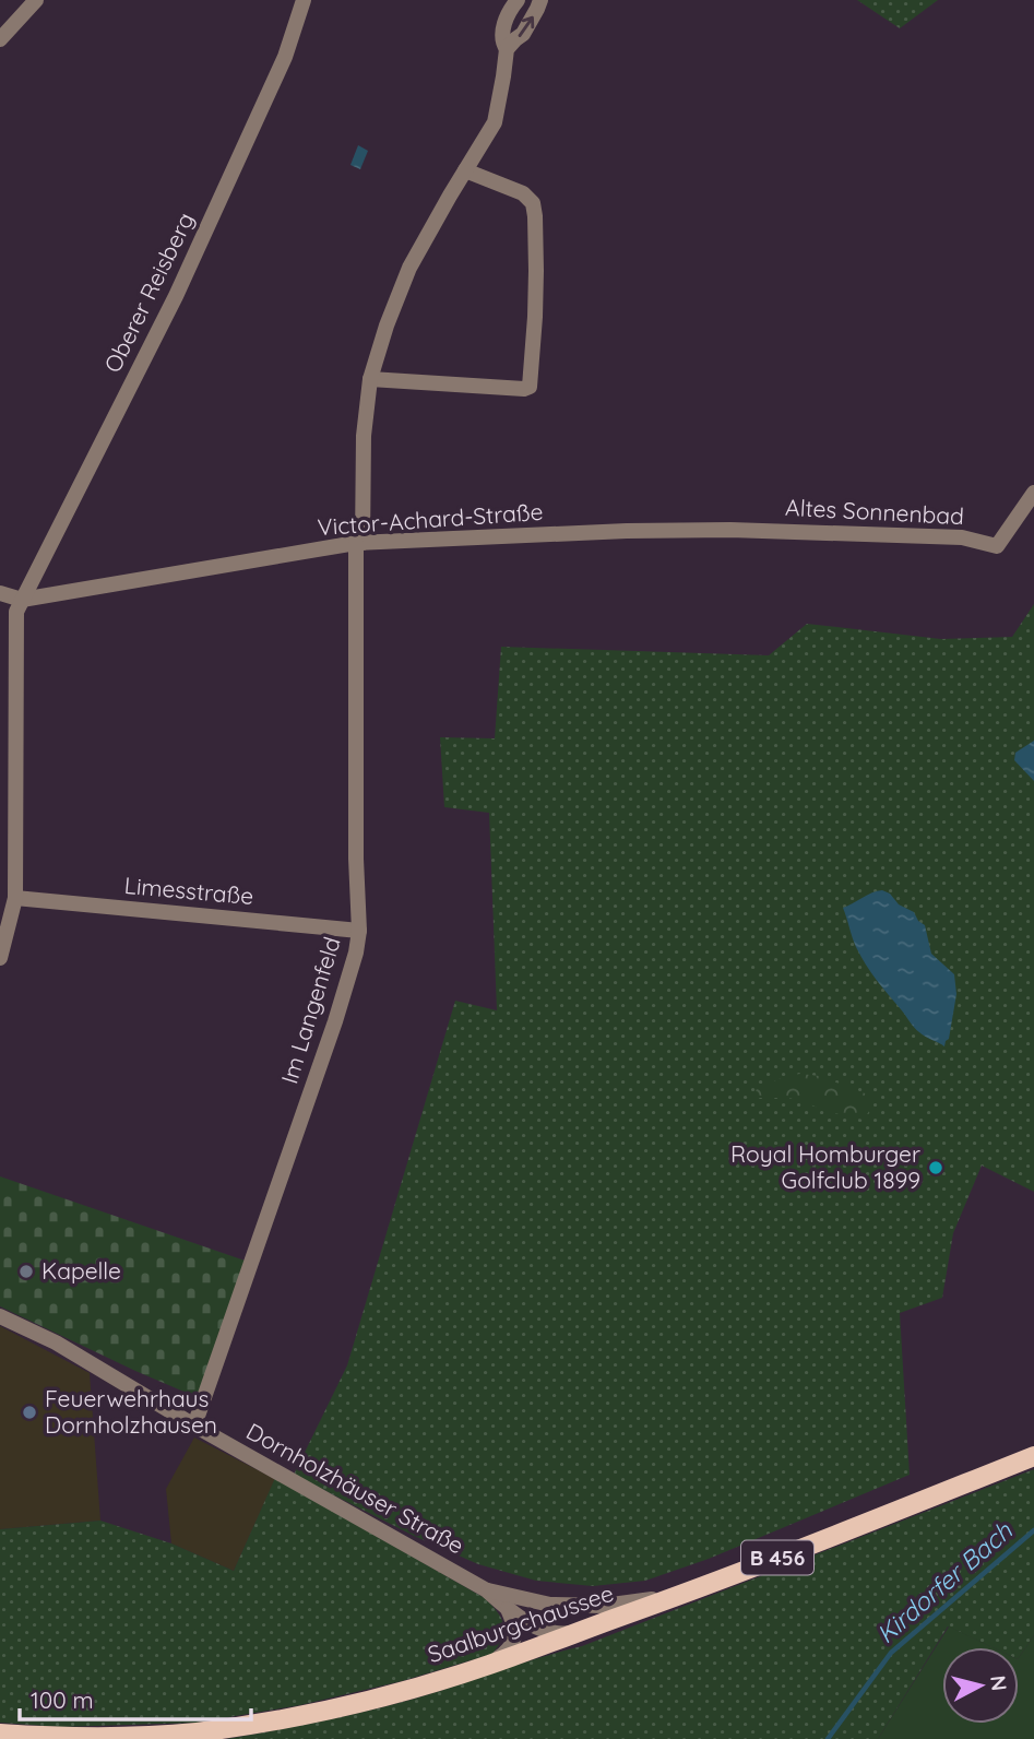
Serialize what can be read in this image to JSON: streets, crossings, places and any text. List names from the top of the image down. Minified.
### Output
{"streets":{"main road":["B 456","Saalburgchaussee"],"street":["Oberer Reisberg","Altes Sonnenbad","Victor-Achard-Straße","Limesstraße","Im Langenfeld","Dornholzhäuser Straße"]},"crossings":[["Oberer Reisberg","Victor-Achard-Straße"],["Oberer Reisberg","Limesstraße"],["Altes Sonnenbad","Victor-Achard-Straße"],["Victor-Achard-Straße","Im Langenfeld"],["Limesstraße","Im Langenfeld"],["Im Langenfeld","Dornholzhäuser Straße"],["Dornholzhäuser Straße","Saalburgchaussee"]],"water":["Kirdorfer Bach"],"places":["Royal Homburger Golfclub 1899","Kapelle","Feuerwehrhaus Dornholzhausen"],"scale_bar":"100 m","north":"right"}
